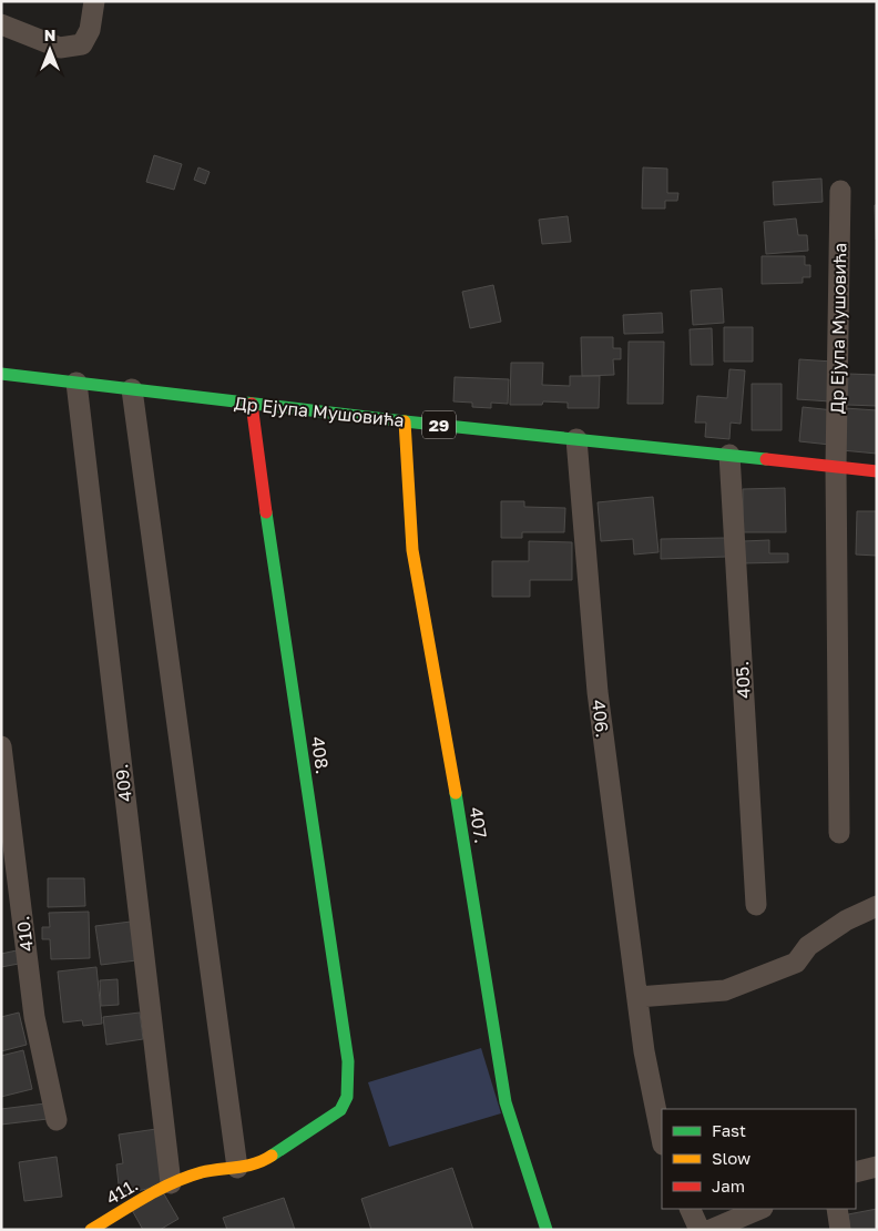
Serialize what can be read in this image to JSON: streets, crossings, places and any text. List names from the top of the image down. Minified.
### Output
{"streets":{"street":["Др Ејупа Мушовића","29","405.","406.","408.","409.","407.","410.","411."]},"crossings":[["Др Ејупа Мушовића","405."],["Др Ејупа Мушовића","406."],["Др Ејупа Мушовића","408."],["Др Ејупа Мушовића","409."],["Др Ејупа Мушовића","407."],["408.","411."],["409.","411."]],"legend":["Fast","Slow","Jam"],"north":"top"}
